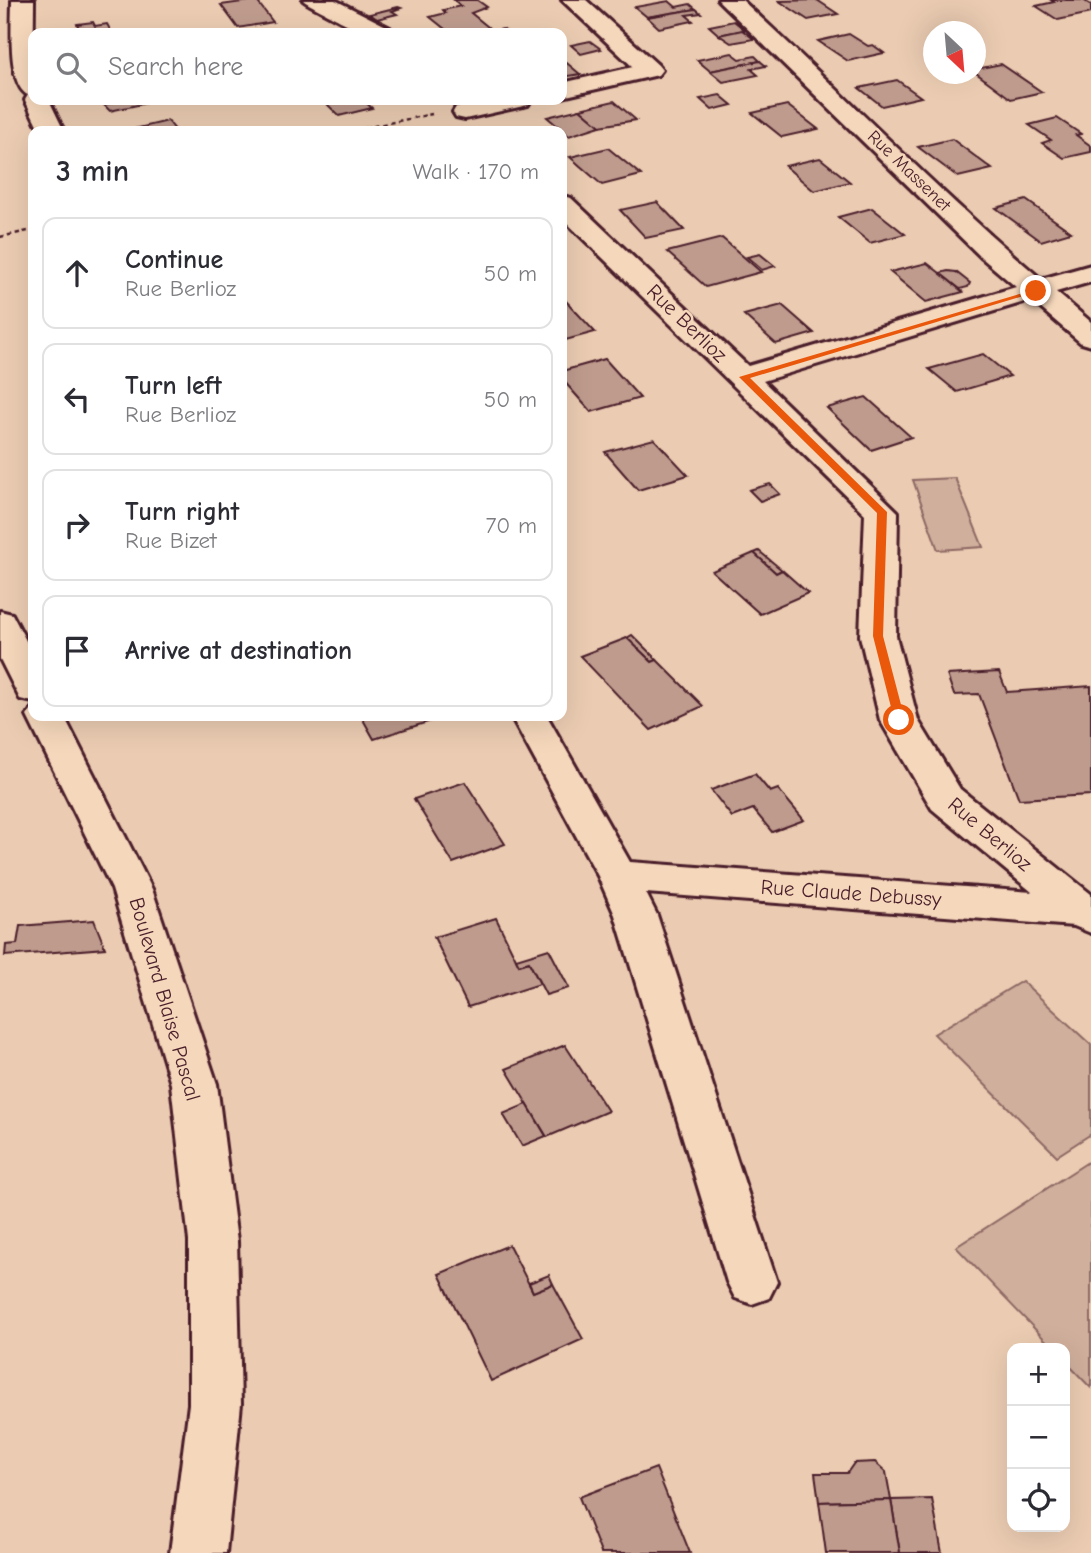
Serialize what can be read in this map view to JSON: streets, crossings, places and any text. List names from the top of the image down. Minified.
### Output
{"streets":{"street":["Rue Massenet","Rue Berlioz","Rue Claude Debussy","Boulevard Blaise Pascal"]},"crossings":[["Rue Berlioz","Rue Claude Debussy"]],"north":"bottom right","page":{"search":"Search here","heading":["3 min","Walk · 170 m"],"list":[["Continue","Rue Berlioz","50 m"],["Turn left","Rue Berlioz","50 m"],["Turn right","Rue Bizet","70 m"],"Arrive at destination"],"map_buttons":["+","−"]}}
